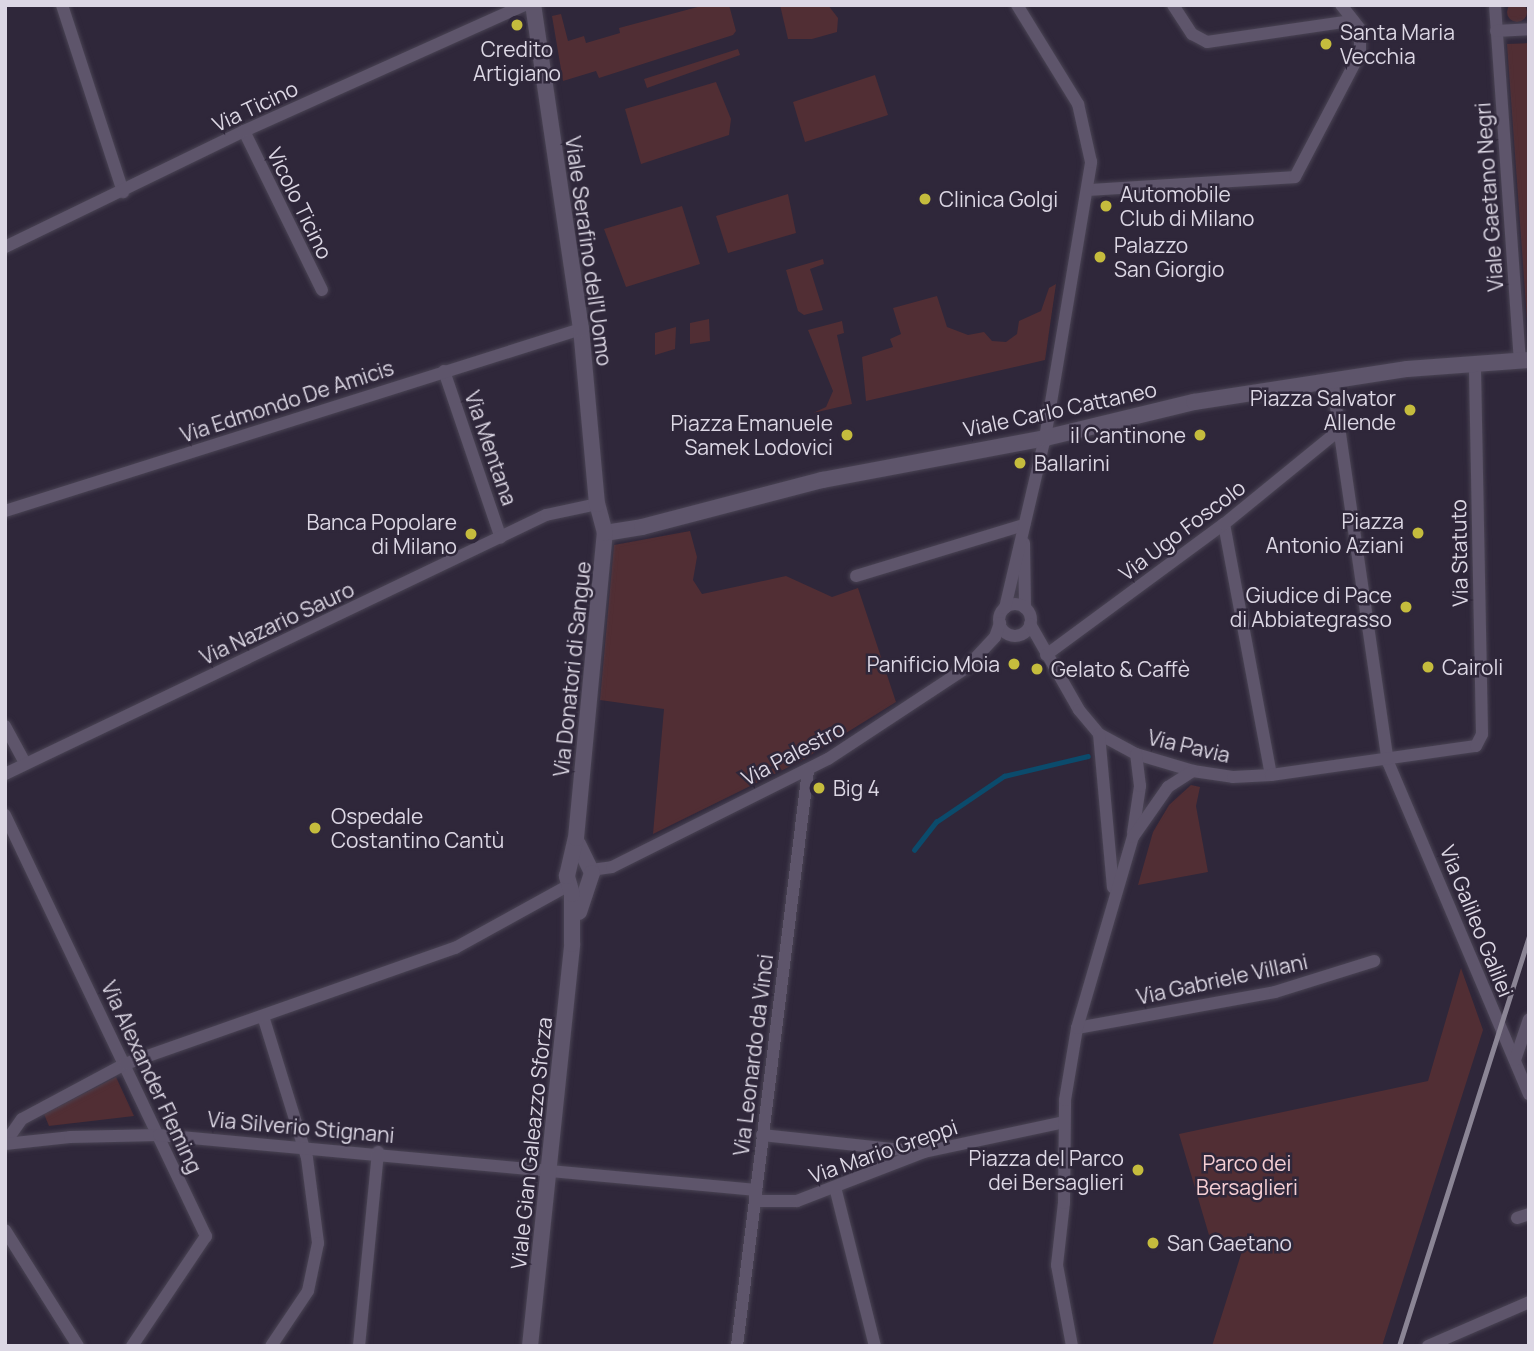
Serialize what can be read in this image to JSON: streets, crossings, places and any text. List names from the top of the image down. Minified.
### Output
{"streets":{"street":["Via Ticino","Viale Gaetano Negri","Vicolo Ticino","Viale Serafino dell'Uomo","Via Edmondo De Amicis","Viale Carlo Cattaneo","Via Mentana","Via Ugo Foscolo","Via Statuto","Via Nazario Sauro","Via Donatori di Sangue","Via Pavia","Via Palestro","Via Galileo Galilei","Via Gabriele Villani","Via Leonardo da Vinci","Via Alexander Fleming","Via Silverio Stignani","Viale Gian Galeazzo Sforza","Via Mario Greppi"]},"crossings":[["Via Ticino","Vicolo Ticino"],["Viale Gaetano Negri","Viale Carlo Cattaneo"],["Viale Serafino dell'Uomo","Via Edmondo De Amicis"],["Viale Serafino dell'Uomo","Via Nazario Sauro"],["Viale Serafino dell'Uomo","Via Donatori di Sangue"],["Via Edmondo De Amicis","Via Mentana"],["Viale Carlo Cattaneo","Via Statuto"],["Viale Carlo Cattaneo","Via Donatori di Sangue"],["Viale Carlo Cattaneo","Via Galileo Galilei"],["Via Mentana","Via Nazario Sauro"],["Via Ugo Foscolo","Via Pavia"],["Via Ugo Foscolo","Via Galileo Galilei"],["Via Statuto","Via Pavia"],["Via Nazario Sauro","Via Donatori di Sangue"],["Via Donatori di Sangue","Via Palestro"],["Via Donatori di Sangue","Viale Gian Galeazzo Sforza"],["Via Pavia","Via Palestro"],["Via Pavia","Via Galileo Galilei"],["Via Palestro","Via Leonardo da Vinci"],["Via Palestro","Via Alexander Fleming"],["Via Palestro","Via Silverio Stignani"],["Via Palestro","Viale Gian Galeazzo Sforza"],["Via Leonardo da Vinci","Via Silverio Stignani"],["Via Leonardo da Vinci","Via Mario Greppi"],["Via Alexander Fleming","Via Silverio Stignani"],["Via Silverio Stignani","Viale Gian Galeazzo Sforza"],["Via Silverio Stignani","Via Mario Greppi"]],"parks":["Parco dei Bersaglieri"],"places":["Credito Artigiano","Santa Maria Vecchia","Clinica Golgi","Automobile Club di Milano","Palazzo San Giorgio","Piazza Salvator Allende","Piazza Emanuele Samek Lodovici","il Cantinone","Ballarini","Piazza Antonio Aziani","Banca Popolare di Milano","Giudice di Pace di Abbiategrasso","Panificio Moia","Cairoli","Gelato & Caffè","Big 4","Ospedale Costantino Cantù","Piazza del Parco dei Bersaglieri","San Gaetano"]}
